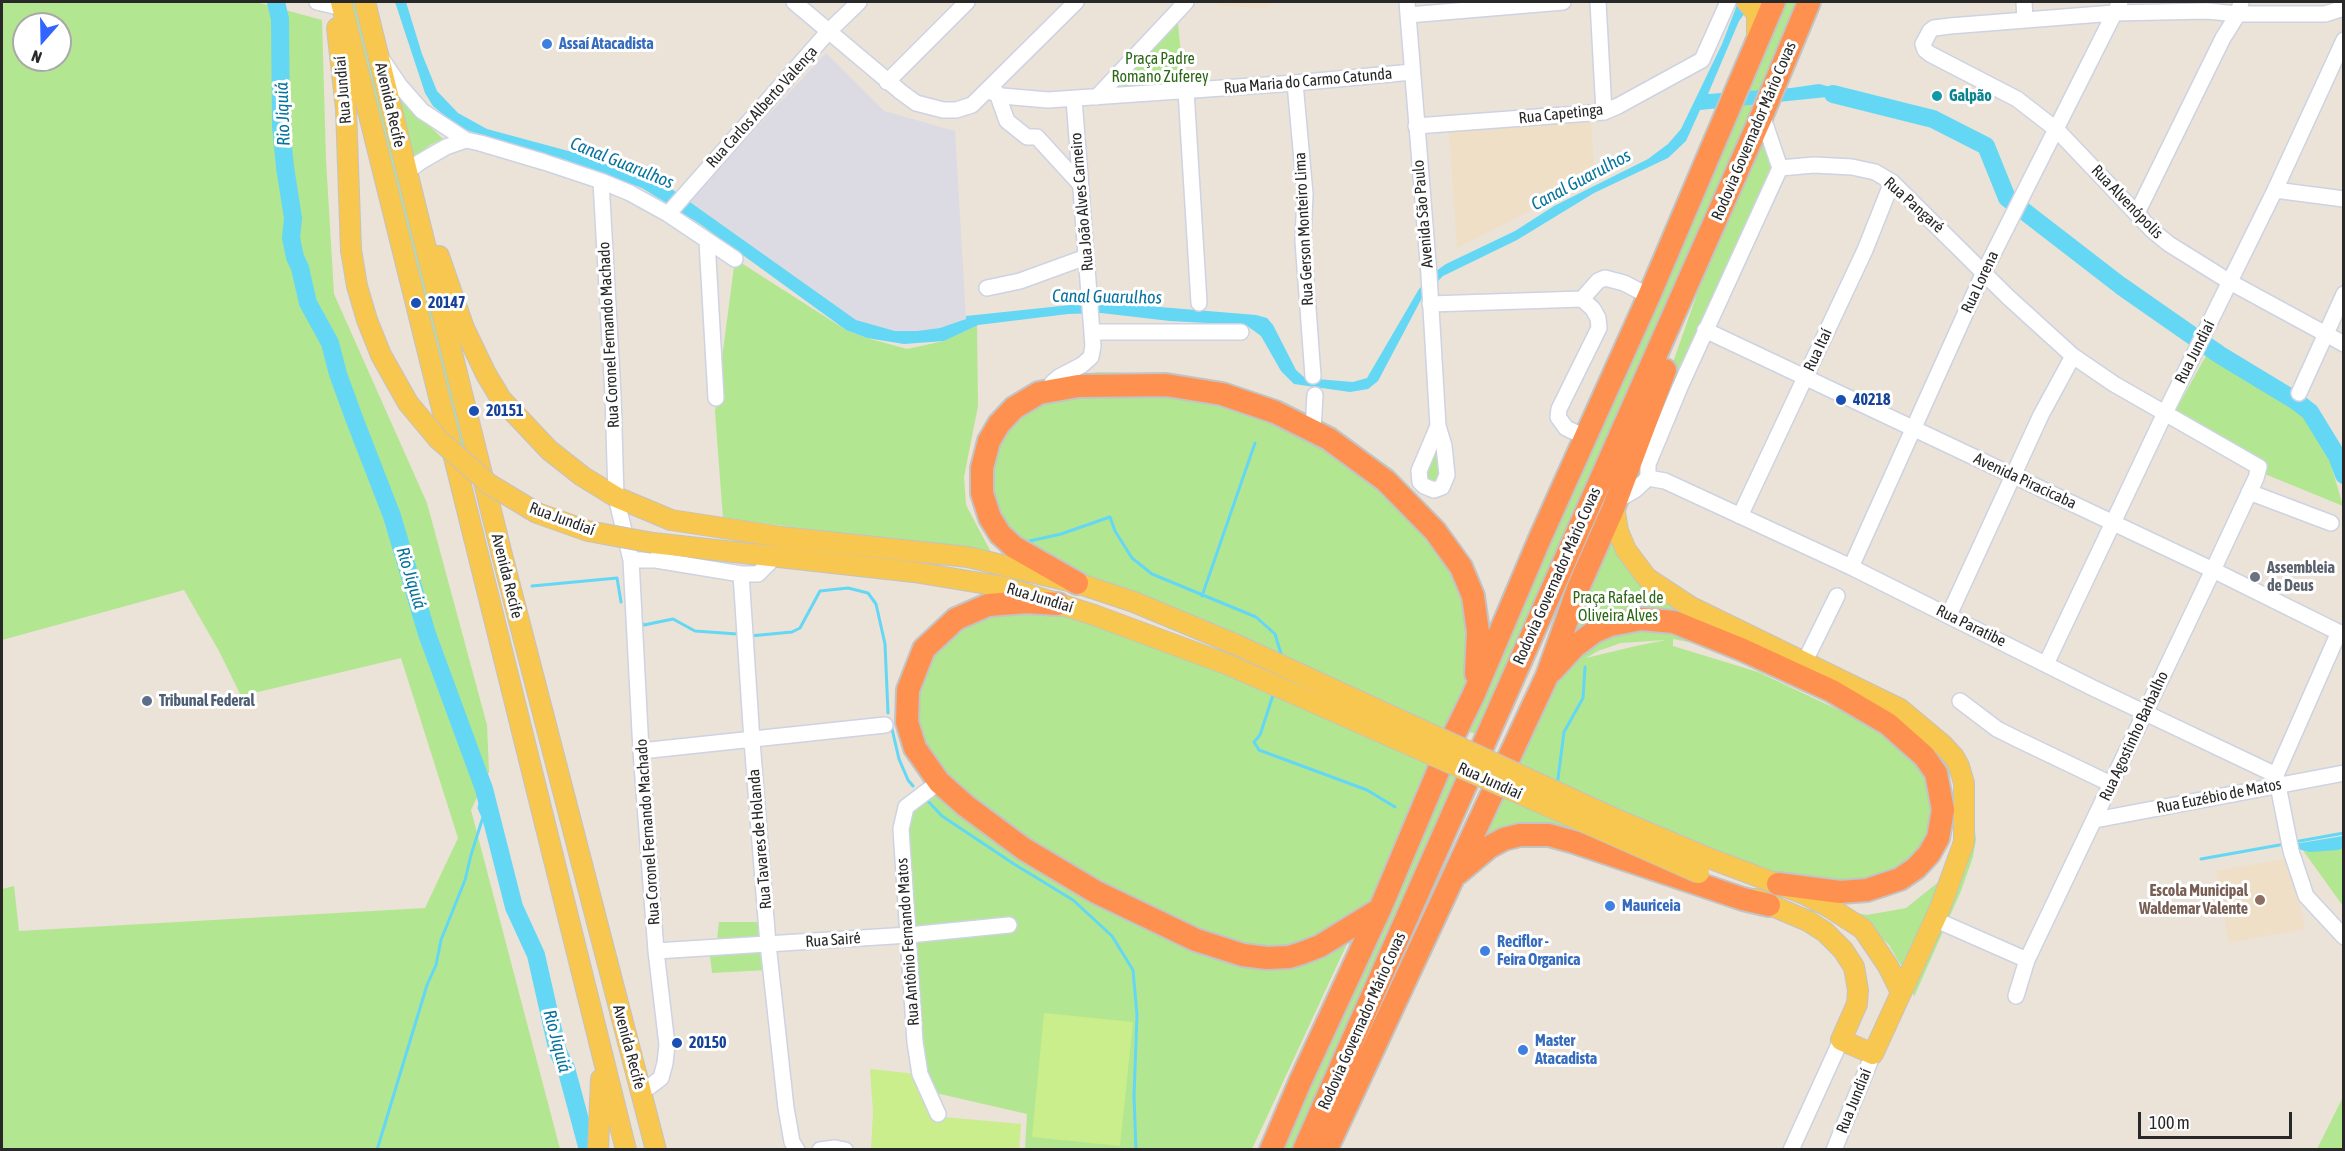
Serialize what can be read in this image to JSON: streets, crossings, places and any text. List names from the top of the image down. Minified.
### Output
{"streets":{"highway":["Rodovia Governador Mário Covas"],"main road":["Rua Jundiaí","Avenida Recife"],"street":["Rua Maria do Carmo Catunda","Rua Carlos Alberto Valença","Rua Capetinga","Rua João Alves Carneiro","Rua Alvenópolis","Rua Pangaré","Avenida São Paulo","Rua Gerson Monteiro Lima","Rua Lorena","Rua Coronel Fernando Machado","Rua Itaí","Avenida Piracicaba","Rua Paratibe","Rua Agostinho Barbalho","Rua Euzébio de Matos","Rua Tavares de Holanda","Rua Sairé","Rua Antônio Fernando Matos"]},"crossings":[["Rua Maria do Carmo Catunda","Rua João Alves Carneiro"],["Rua Maria do Carmo Catunda","Avenida São Paulo"],["Rua Maria do Carmo Catunda","Rua Gerson Monteiro Lima"],["Rua Jundiaí","Avenida Recife"],["Rua Jundiaí","Rua Alvenópolis"],["Rua Jundiaí","Rua Pangaré"],["Rua Jundiaí","Rua Coronel Fernando Machado"],["Rua Jundiaí","Avenida Piracicaba"],["Rua Jundiaí","Rua Paratibe"],["Avenida Recife","Rua Coronel Fernando Machado"],["Rua Capetinga","Avenida São Paulo"],["Rua Alvenópolis","Rua Lorena"],["Rua Pangaré","Rua Lorena"],["Rua Pangaré","Rua Itaí"],["Rua Pangaré","Rua Agostinho Barbalho"],["Rua Lorena","Avenida Piracicaba"],["Rua Lorena","Rua Paratibe"],["Rua Coronel Fernando Machado","Rua Sairé"],["Rua Itaí","Avenida Piracicaba"],["Rua Itaí","Rua Paratibe"],["Avenida Piracicaba","Rua Agostinho Barbalho"],["Rua Paratibe","Rua Agostinho Barbalho"],["Rua Paratibe","Rua Euzébio de Matos"],["Rua Agostinho Barbalho","Rua Euzébio de Matos"],["Rua Tavares de Holanda","Rua Sairé"],["Rua Sairé","Rua Antônio Fernando Matos"]],"water":["Rio Jiquiá","Canal Guarulhos"],"parks":["Praça Padre Romano Zuferey","Praça Rafael de Oliveira Alves"],"places":["Assaí Atacadista","Galpão","20147","40218","20151","Assembleia de Deus","Tribunal Federal","Escola Municipal Waldemar Valente","Mauriceia","Reciflor - Feira Organica","20150","Master Atacadista"],"scale_bar":"100 m","north":"bottom"}
